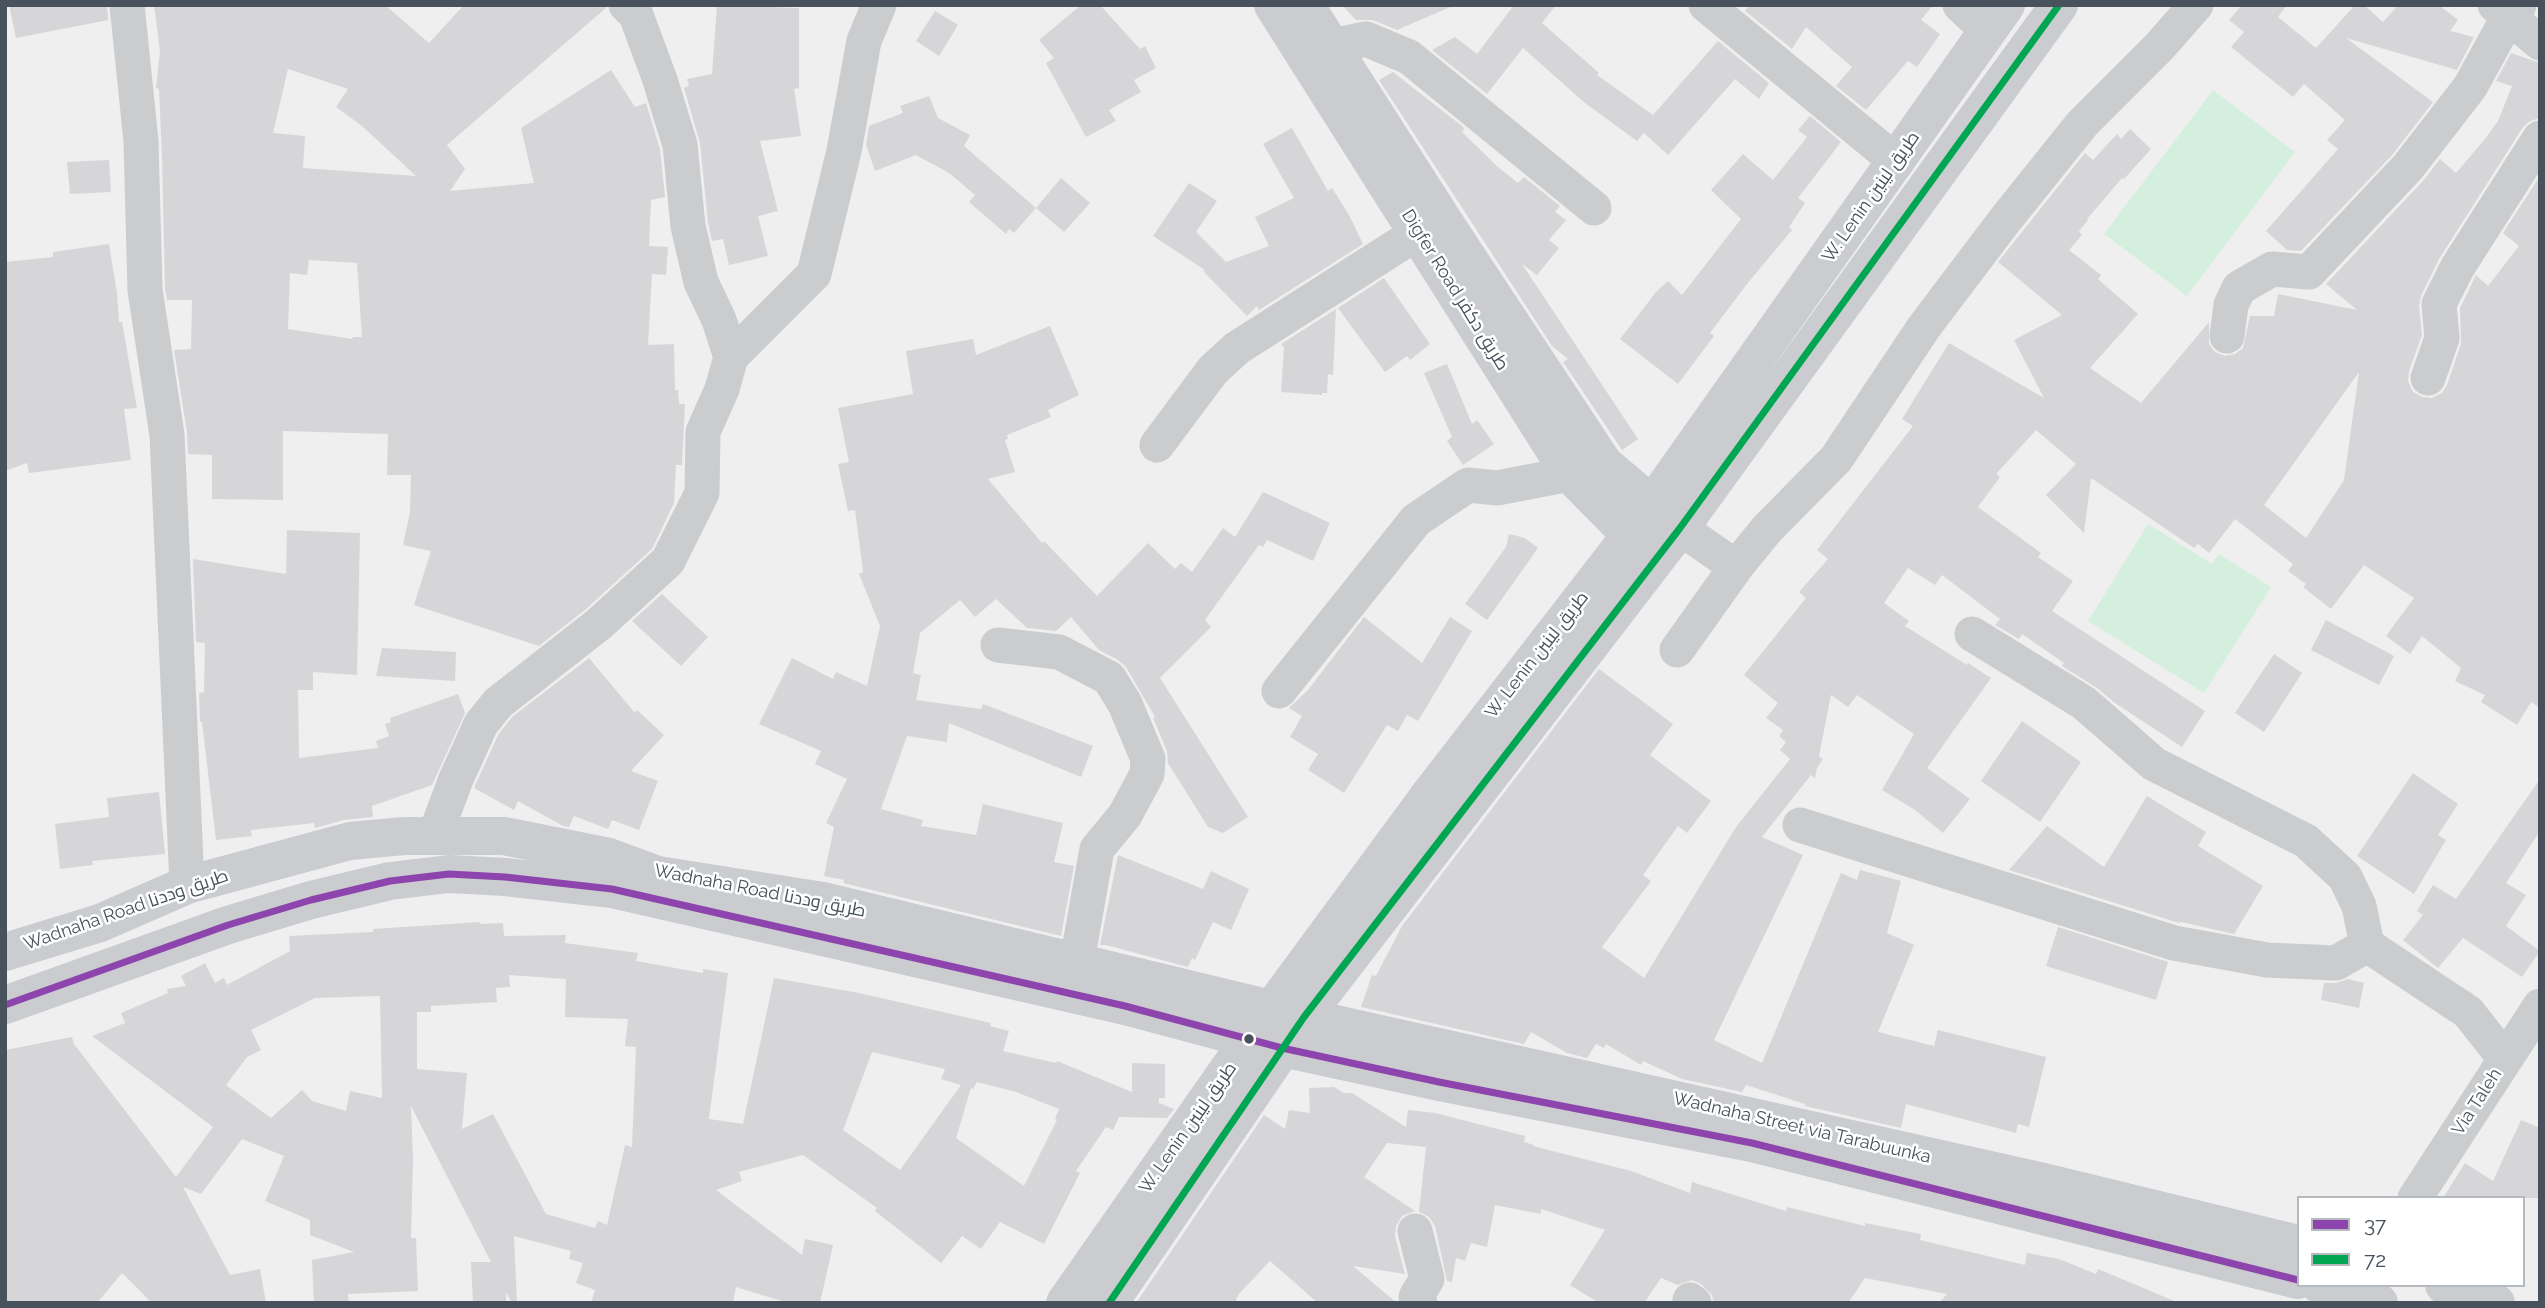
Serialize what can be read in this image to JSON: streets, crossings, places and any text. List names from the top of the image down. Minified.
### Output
{"streets":{"main road":["W. Lenin طريق لينين","Digfer Road طريق دكفر","Wadnaha Road طريق وددنا","Wadnaha Street via Tarabuunka"],"street":["Via Taleh"]},"crossings":[["W. Lenin طريق لينين","Digfer Road طريق دكفر"],["W. Lenin طريق لينين","Wadnaha Road طريق وددنا"],["W. Lenin طريق لينين","Wadnaha Street via Tarabuunka"],["Wadnaha Road طريق وددنا","Wadnaha Street via Tarabuunka"]],"lines":["transit line 72","transit line 37"],"legend":["37","72"]}
